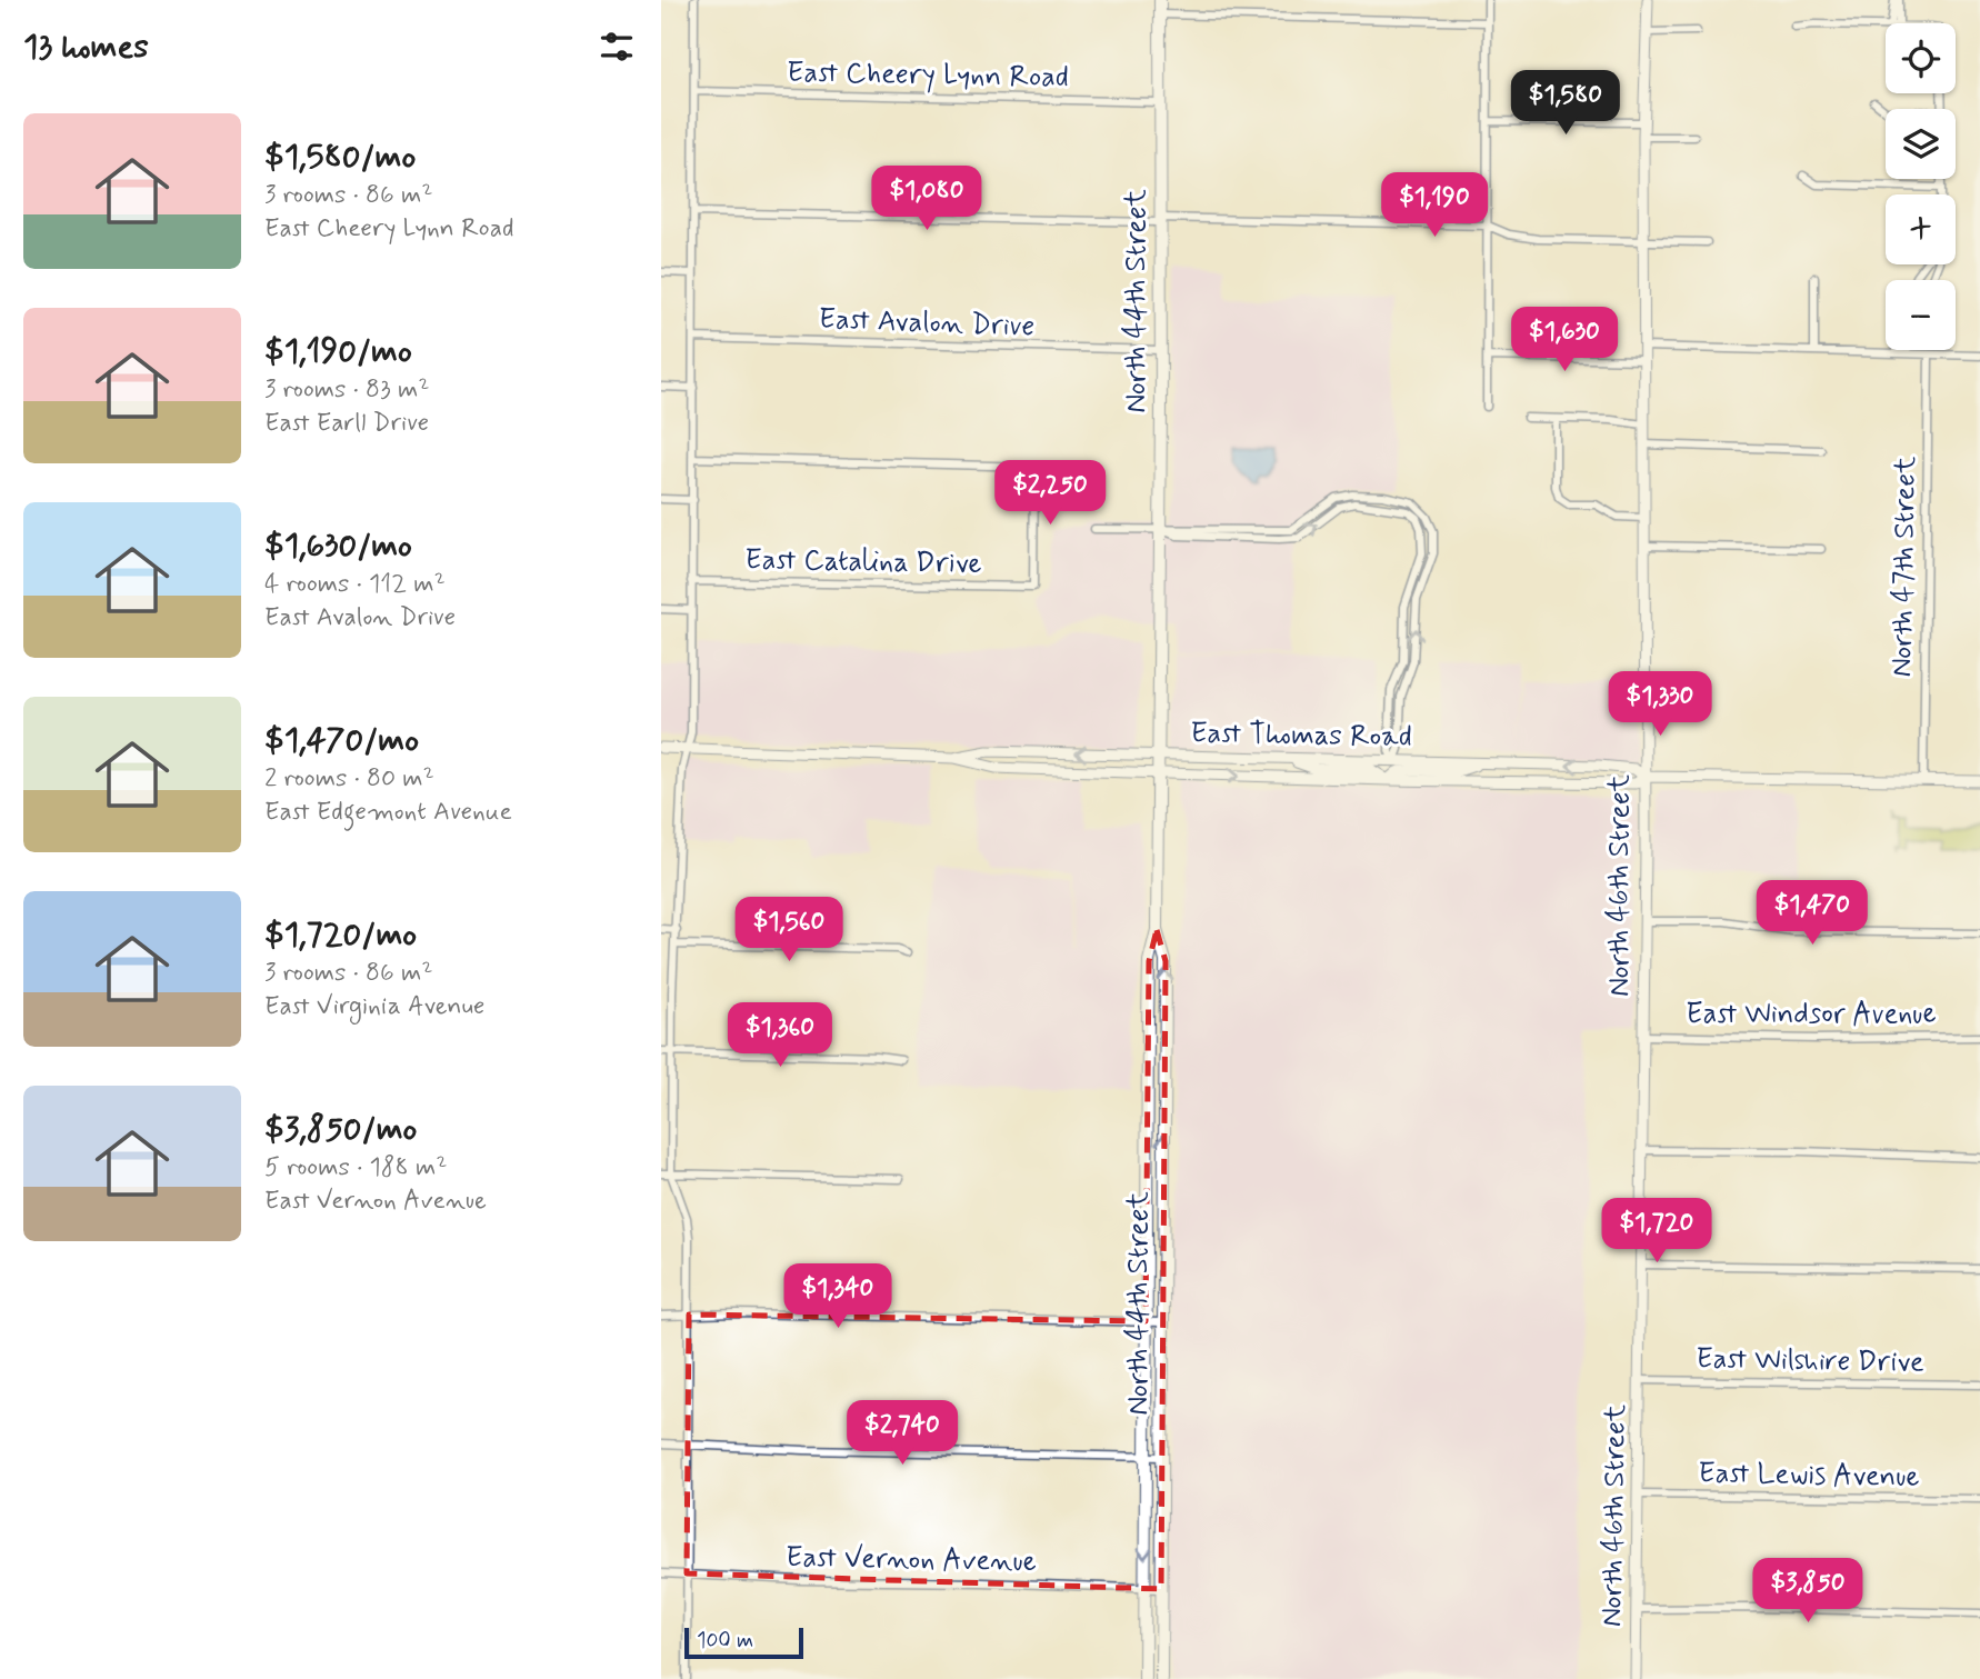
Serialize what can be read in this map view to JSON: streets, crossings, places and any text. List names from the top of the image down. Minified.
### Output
{"streets":{"main road":["North 44th Street","East Thomas Road","North 46th Street"],"street":["East Cheery Lynn Road","East Avalon Drive","East Catalina Drive","North 47th Street","East Windsor Avenue","East Wilshire Drive","East Lewis Avenue","East Vernon Avenue"]},"crossings":[["East Cheery Lynn Road","North 44th Street"],["North 44th Street","East Avalon Drive"],["North 44th Street","East Thomas Road"],["North 44th Street","East Vernon Avenue"],["North 47th Street","East Thomas Road"],["East Thomas Road","North 46th Street"],["North 46th Street","East Windsor Avenue"],["North 46th Street","East Wilshire Drive"],["North 46th Street","East Lewis Avenue"]],"scale_bar":"100 m","page":{"heading":"13 homes","map_buttons":["+","−"],"price":["$1,580","$1,080","$1,190","$1,630","$2,250","$1,330","$1,470","$1,560","$1,360","$1,720","$1,340","$2,740","$3,850"],"list":[{"name":"$1,580/mo","note":"3 rooms · 86 m² · East Cheery Lynn Road"},{"name":"$1,190/mo","note":"3 rooms · 83 m² · East Earll Drive"},{"name":"$1,630/mo","note":"4 rooms · 112 m² · East Avalon Drive"},{"name":"$1,470/mo","note":"2 rooms · 80 m² · East Edgemont Avenue"},{"name":"$1,720/mo","note":"3 rooms · 86 m² · East Virginia Avenue"},{"name":"$3,850/mo","note":"5 rooms · 188 m² · East Vernon Avenue"}],"scale":"100 m"}}
